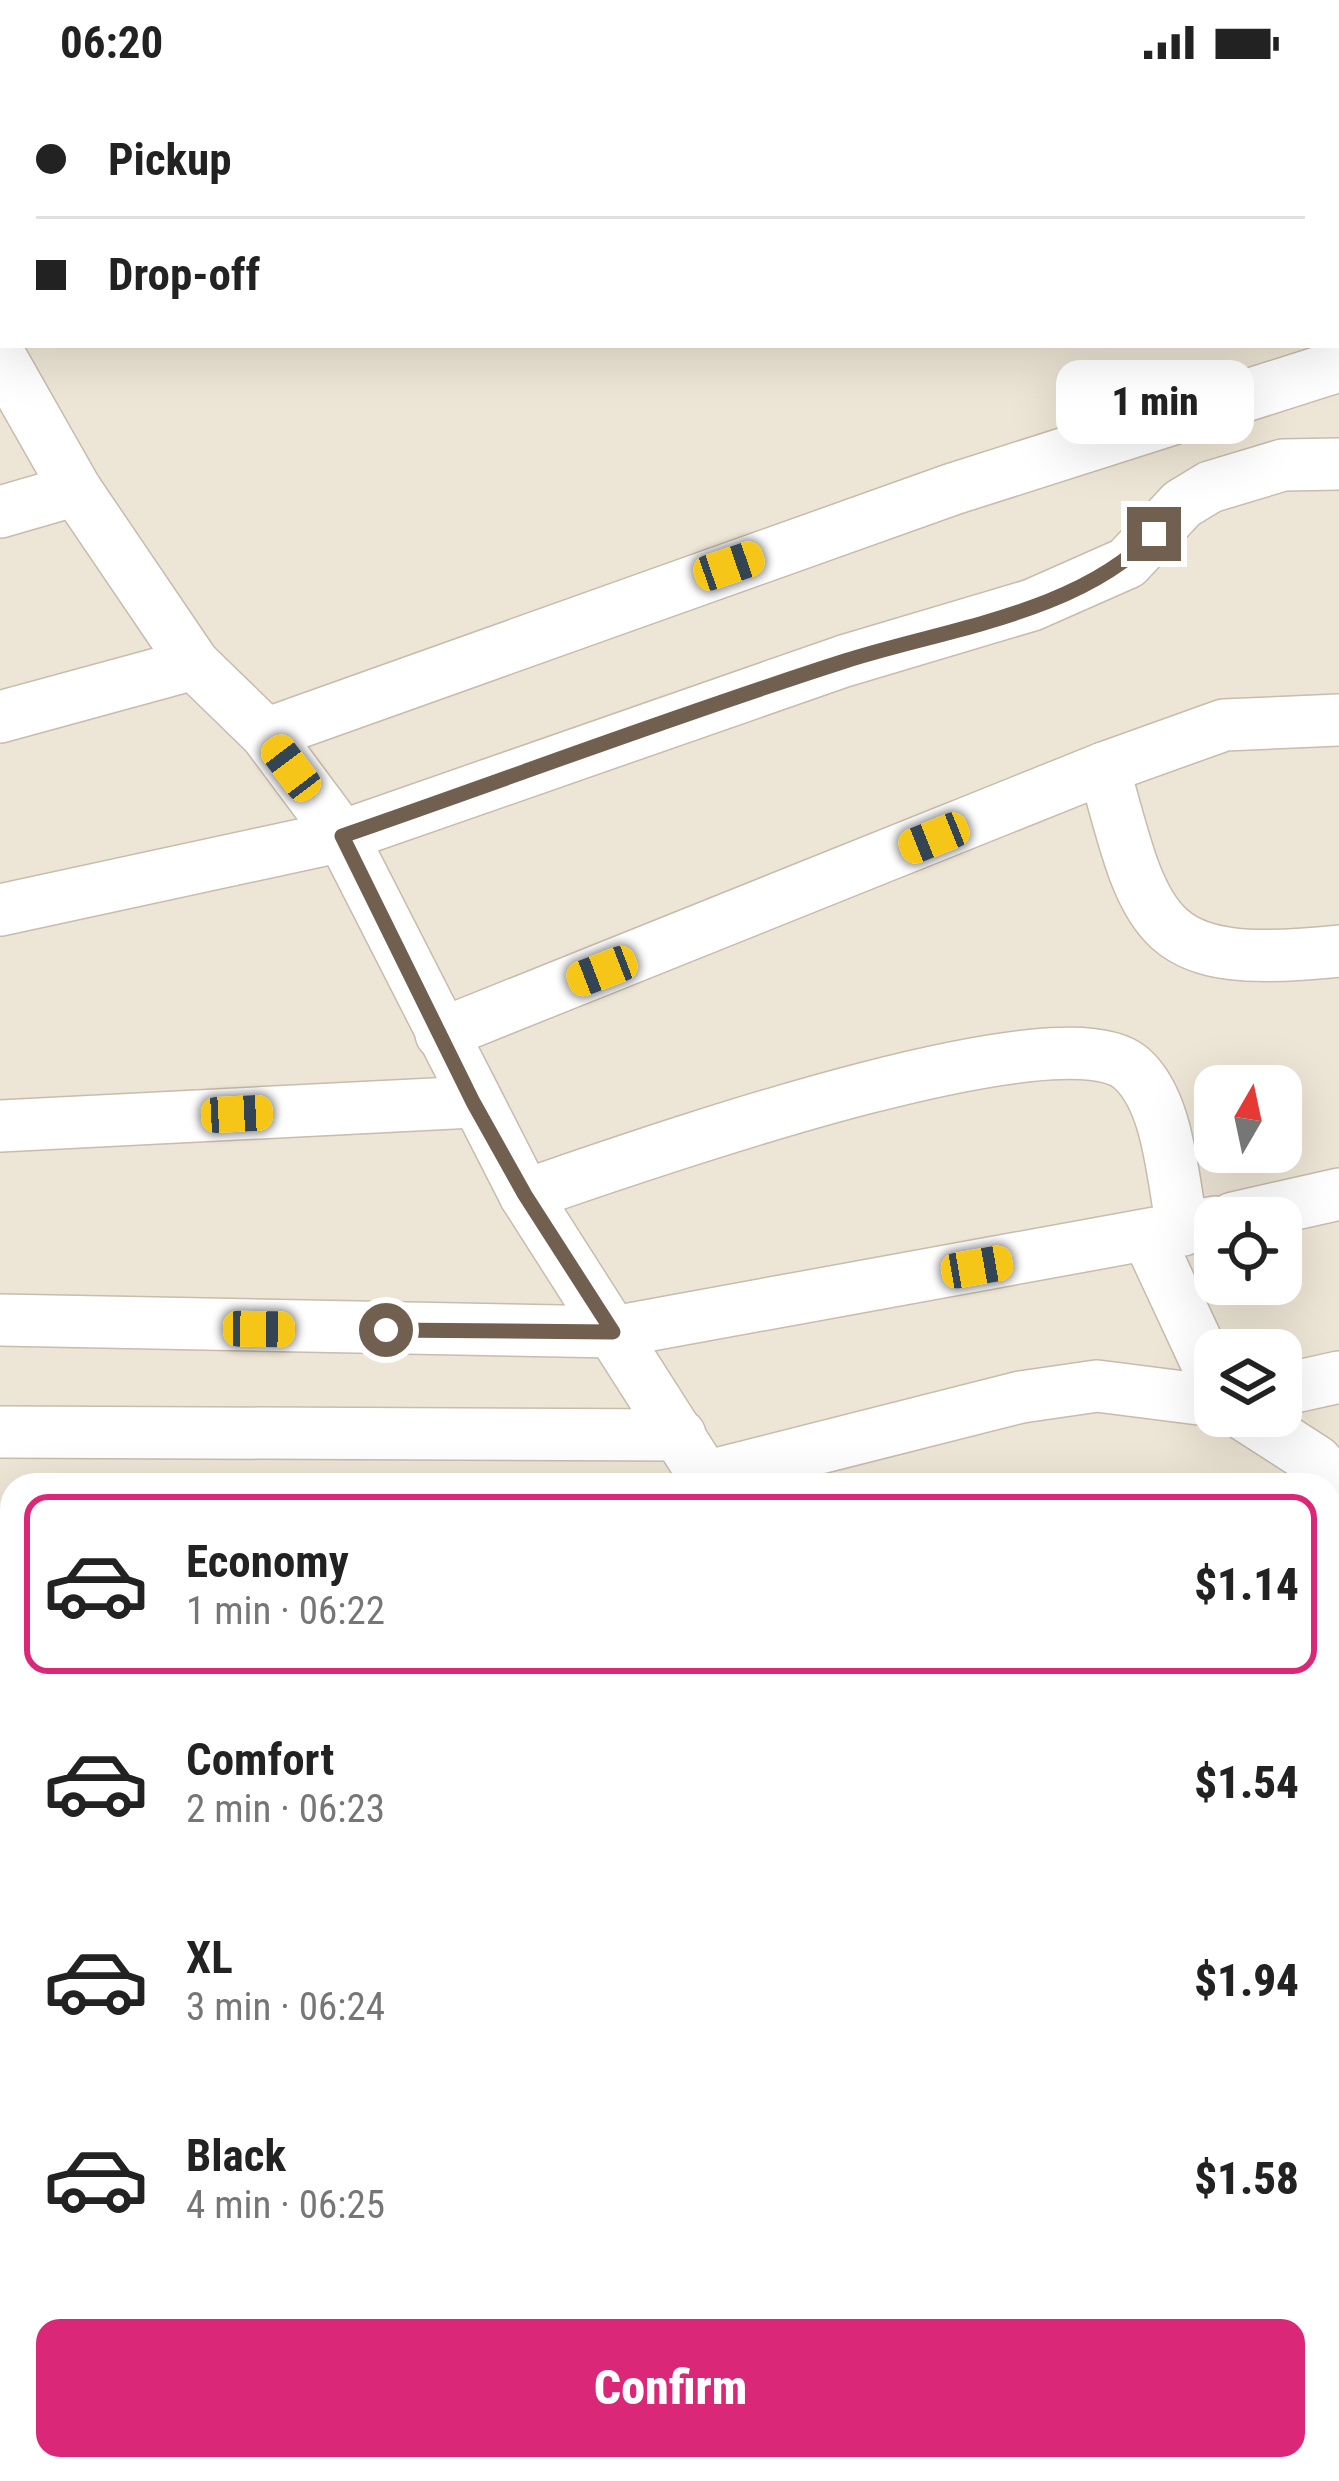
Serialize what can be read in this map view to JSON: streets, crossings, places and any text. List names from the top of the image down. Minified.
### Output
{"north":"top","page":{"status":"06:20","banner":["Pickup","Drop-off"],"bubble":"1 min","list":[{"name":"Economy","note":"1 min · 06:22","value":"$1.14"},{"name":"Comfort","note":"2 min · 06:23","value":"$1.54"},{"name":"XL","note":"3 min · 06:24","value":"$1.94"},{"name":"Black","note":"4 min · 06:25","value":"$1.58"}],"buttons":"Confirm"}}
